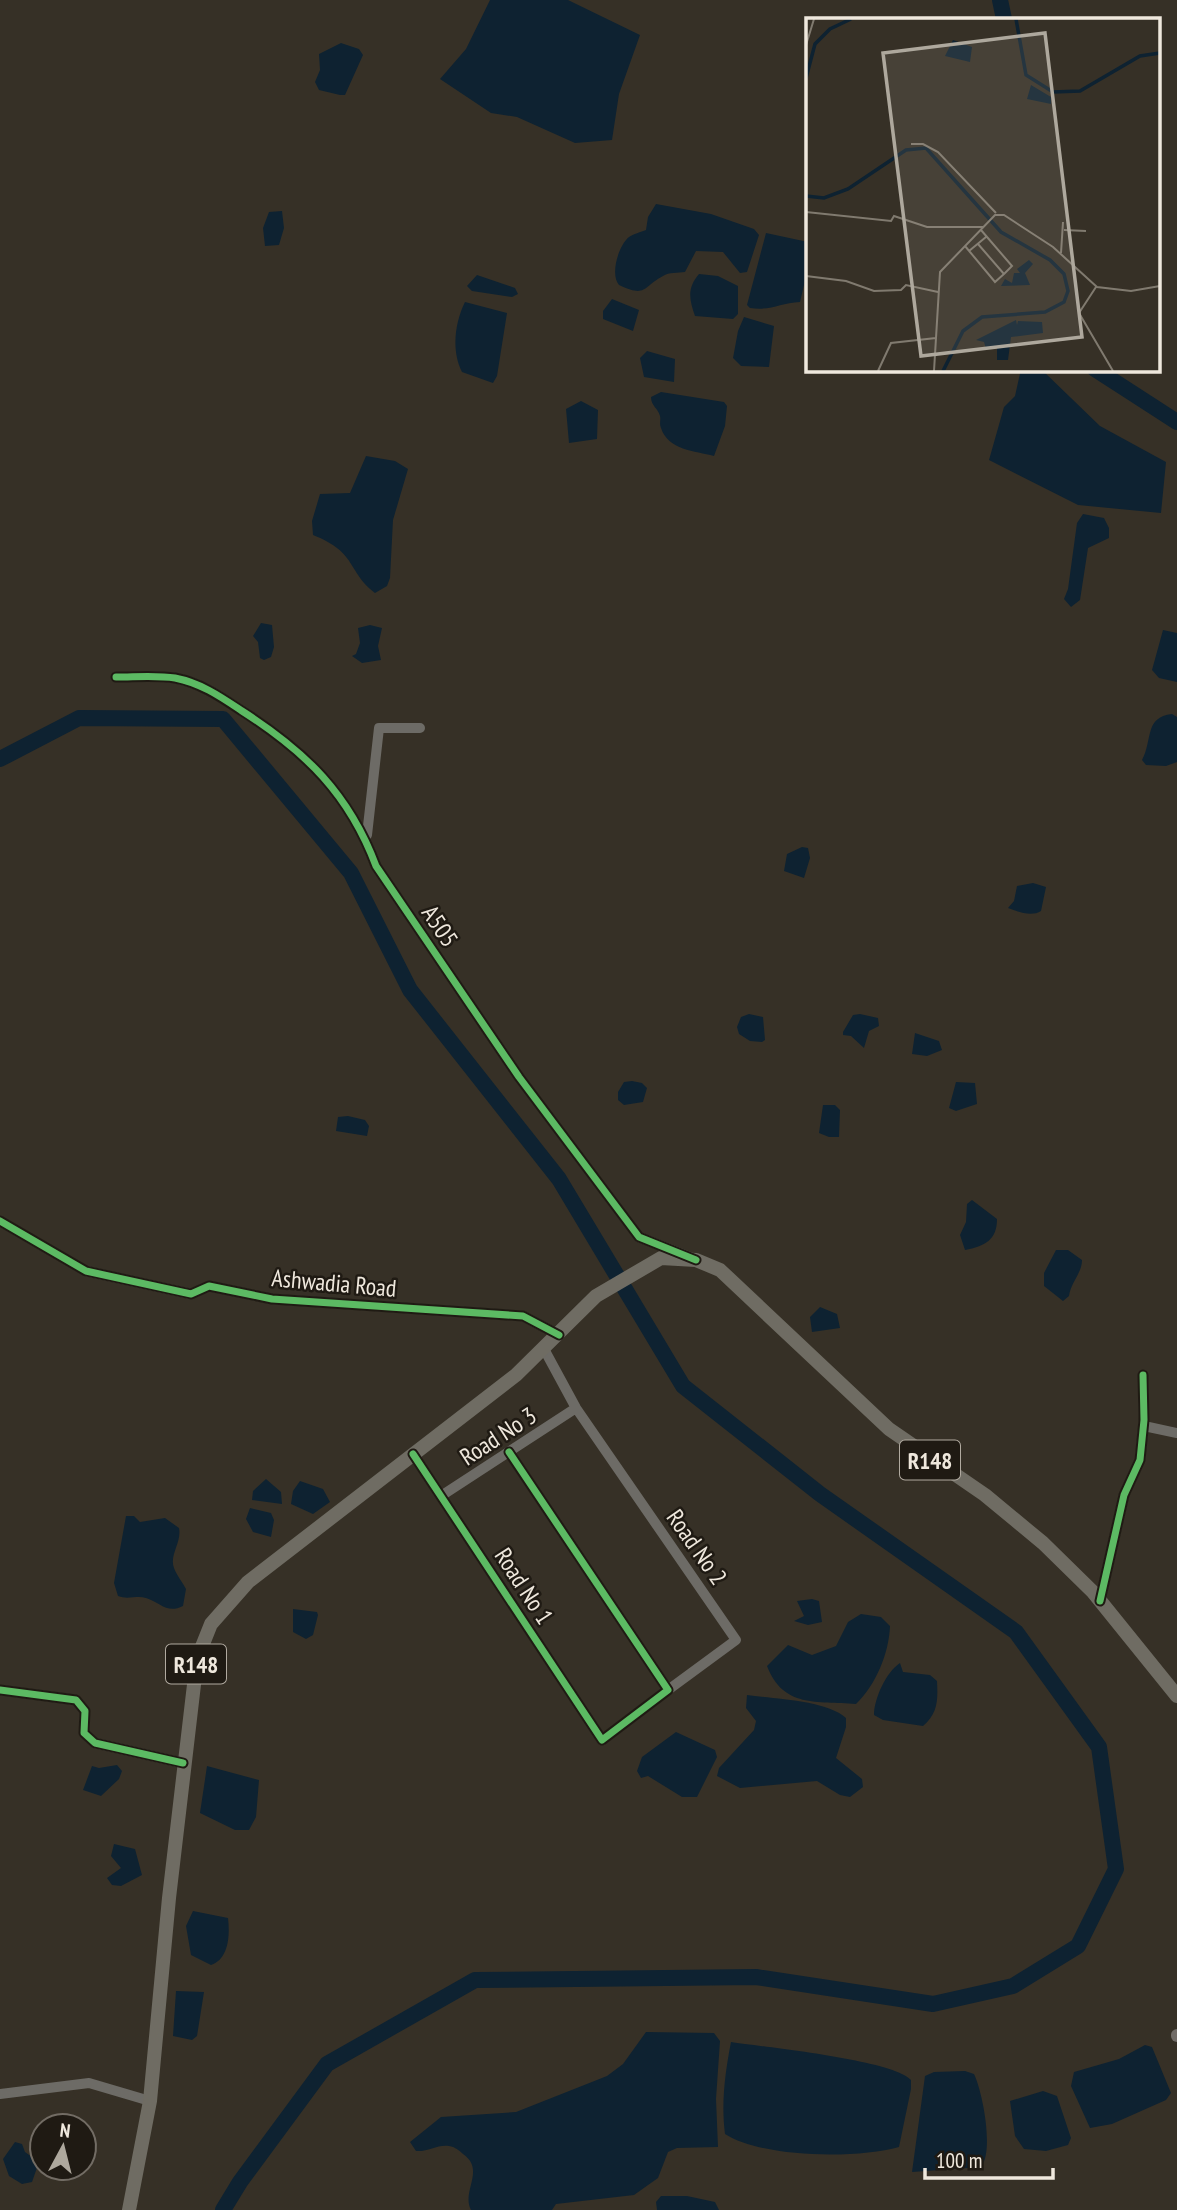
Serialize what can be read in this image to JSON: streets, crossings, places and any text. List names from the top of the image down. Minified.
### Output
{"streets":{"main road":["R148"],"street":["A505","Ashwadia Road","Road No 3","Road No 2","Road No 1"]},"crossings":[["A505","R148"],["Ashwadia Road","R148"],["Road No 3","Road No 2"],["Road No 3","Road No 1"],["R148","Road No 1"],["Road No 2","Road No 1"]],"scale_bar":"100 m","north":"top"}
